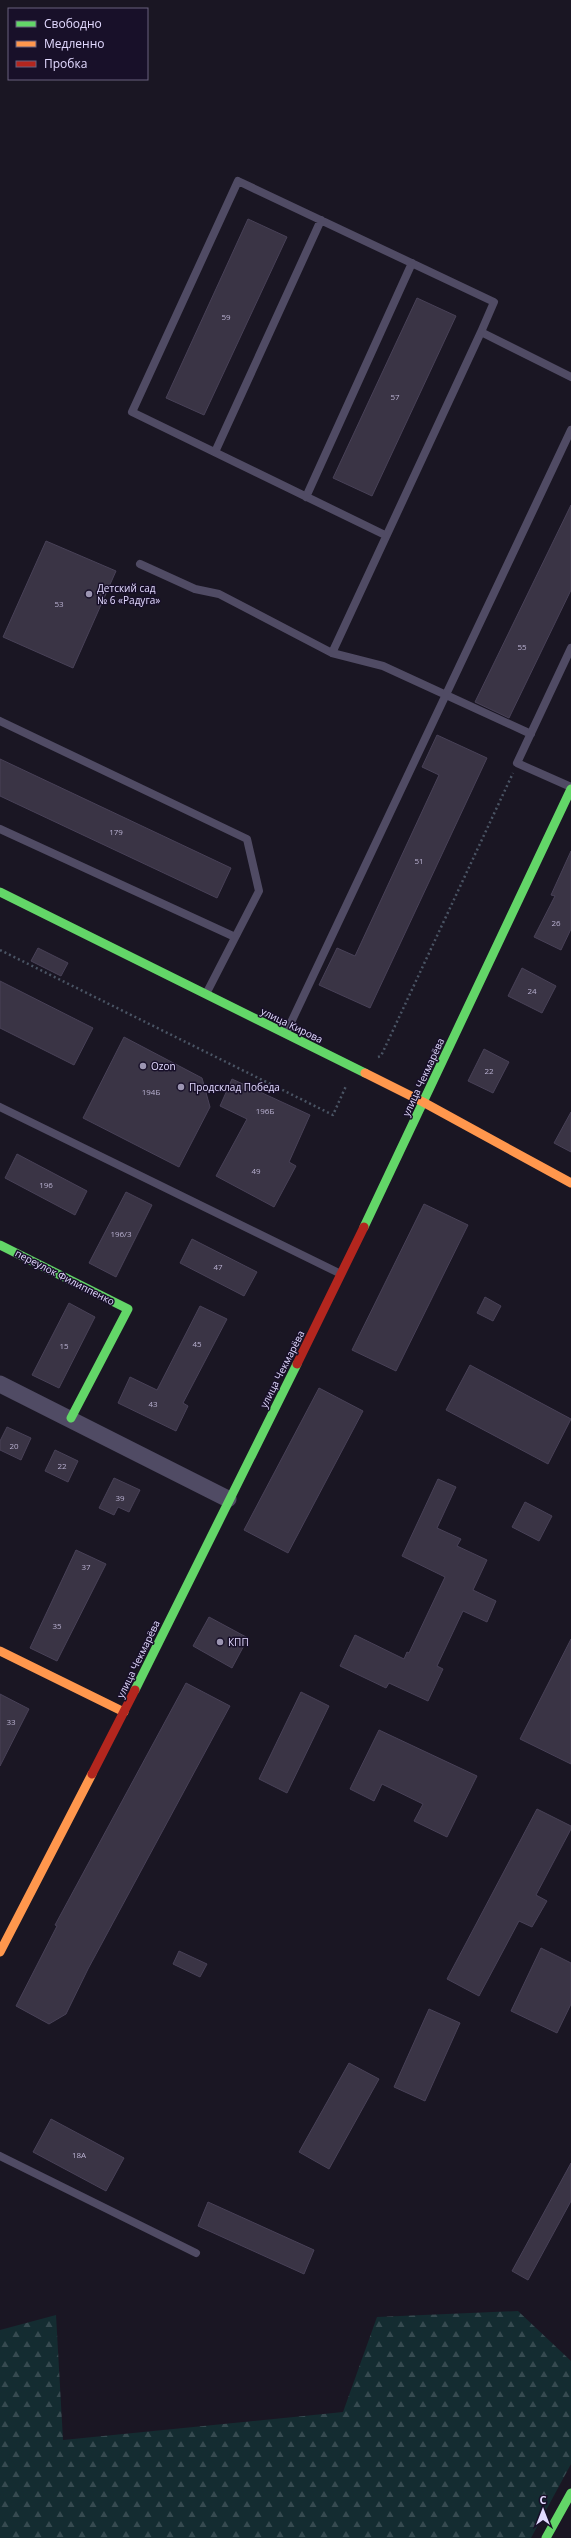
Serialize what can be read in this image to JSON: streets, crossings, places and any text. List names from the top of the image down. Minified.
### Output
{"streets":{"street":["улица Кирова","улица Чекмарёва","переулок Филиппенко"]},"crossings":[["улица Кирова","улица Чекмарёва"]],"places":["Детский сад № 6 «Радуга»","Ozon","Продсклад Победа","КПП"],"house_numbers":["59","57","53","55","179","51","26","24","22","194Б","196Б","49","196","196/3","47","45","15","43","20","22","39","37","35","33","18А"],"legend":["Свободно","Медленно","Пробка"],"north":"top"}
